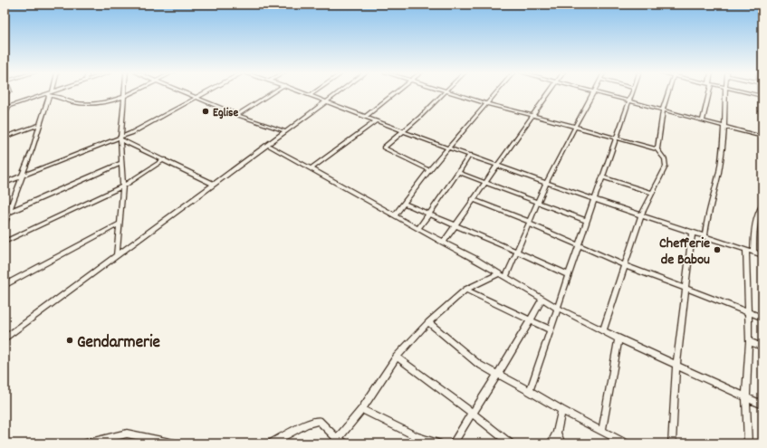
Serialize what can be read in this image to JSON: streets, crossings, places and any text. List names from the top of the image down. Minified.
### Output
{"places":["Eglise","Chefferie de Babou","Gendarmerie"]}
